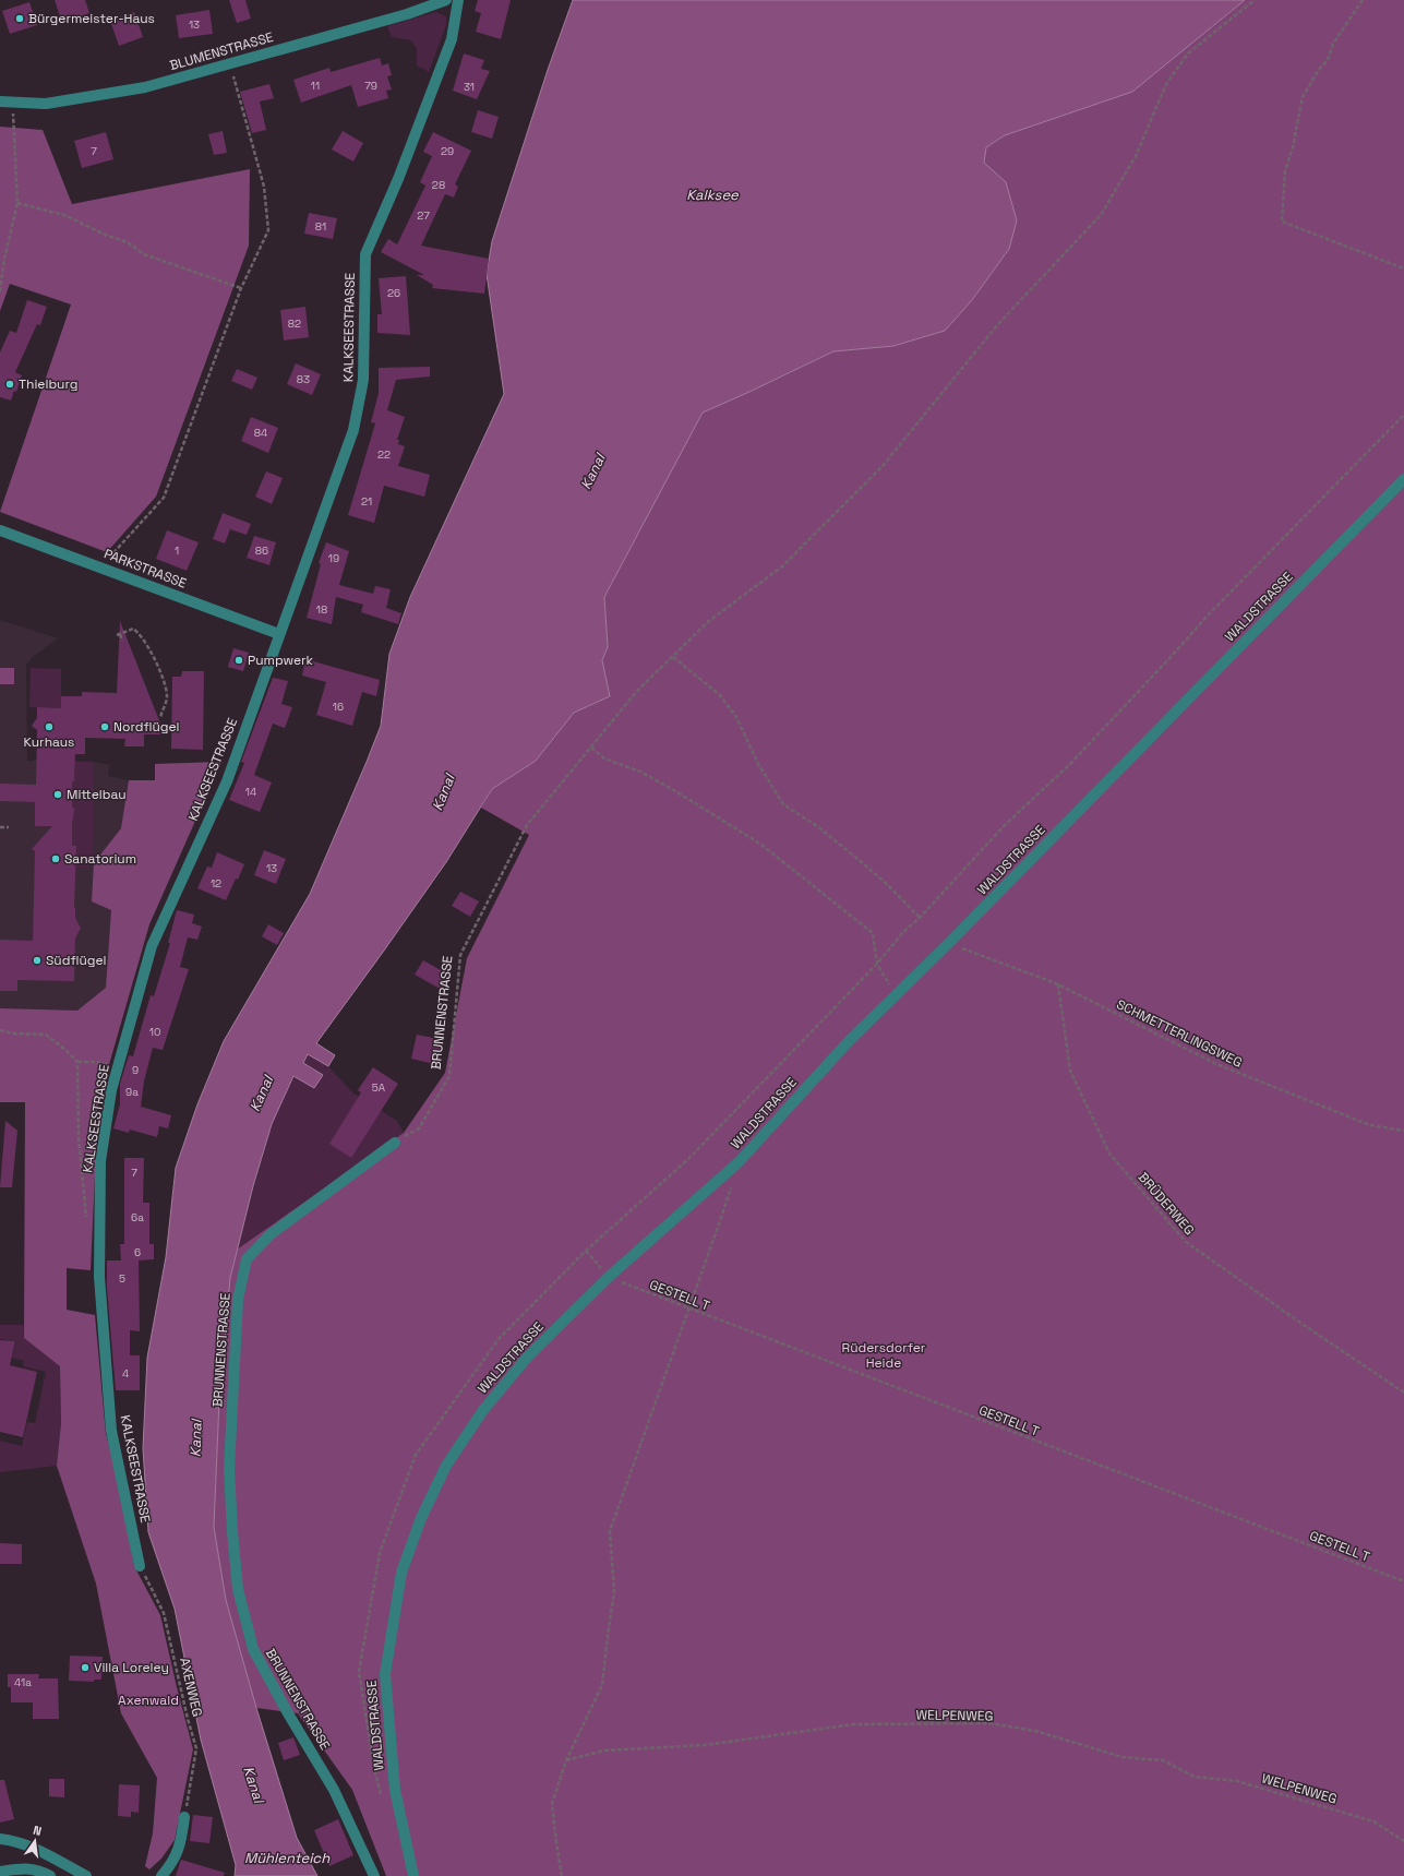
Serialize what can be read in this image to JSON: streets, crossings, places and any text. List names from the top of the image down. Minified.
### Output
{"streets":{"street":["BLUMENSTRASSE","KALKSEESTRASSE","PARKSTRASSE","WALDSTRASSE","BRUNNENSTRASSE"],"path":["SCHMETTERLINGSWEG","BRÜDERWEG","GESTELL T","AXENWEG","WELPENWEG"]},"crossings":[["KALKSEESTRASSE","PARKSTRASSE"],["KALKSEESTRASSE","AXENWEG"],["WALDSTRASSE","SCHMETTERLINGSWEG"],["WALDSTRASSE","GESTELL T"],["SCHMETTERLINGSWEG","BRÜDERWEG"]],"water":["Kalksee","Kanal","Mühlenteich"],"parks":["Rüdersdorfer Heide","Axenwald"],"places":["Bürgermeister-Haus","Thielburg","Pumpwerk","Kurhaus","Nordflügel","Mittelbau","Sanatorium","Südflügel","Villa Loreley"],"house_numbers":["13","11","79","31","7","29","28","27","81","26","82","83","84","22","21","1","86","19","18","16","14","13","12","10","9","5A","9a","7","6a","6","5","4","41a"],"north":"top"}
